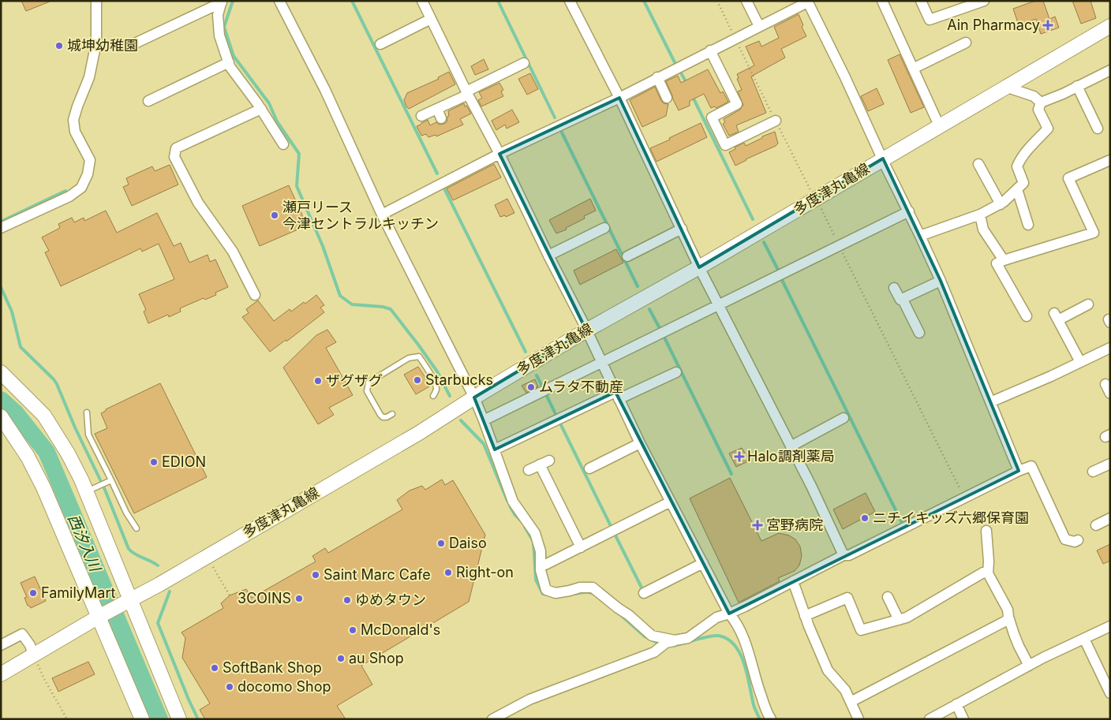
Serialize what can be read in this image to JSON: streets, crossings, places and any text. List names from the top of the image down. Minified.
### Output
{"streets":{"main road":["多度津丸亀線"]},"water":["西汐入川"],"places":{"health":["Ain Pharmacy","Halo調剤薬局","宮野病院"],"other":["城坤幼稚園","瀬戸リース 今津セントラルキッチン","Starbucks","ザグザグ","ムラタ不動産","EDION","ニチイキッズ六郷保育園","Daiso","Right-on","Saint Marc Cafe","FamilyMart","3COINS","ゆめタウン","McDonald's","au Shop","SoftBank Shop","docomo Shop"]}}
